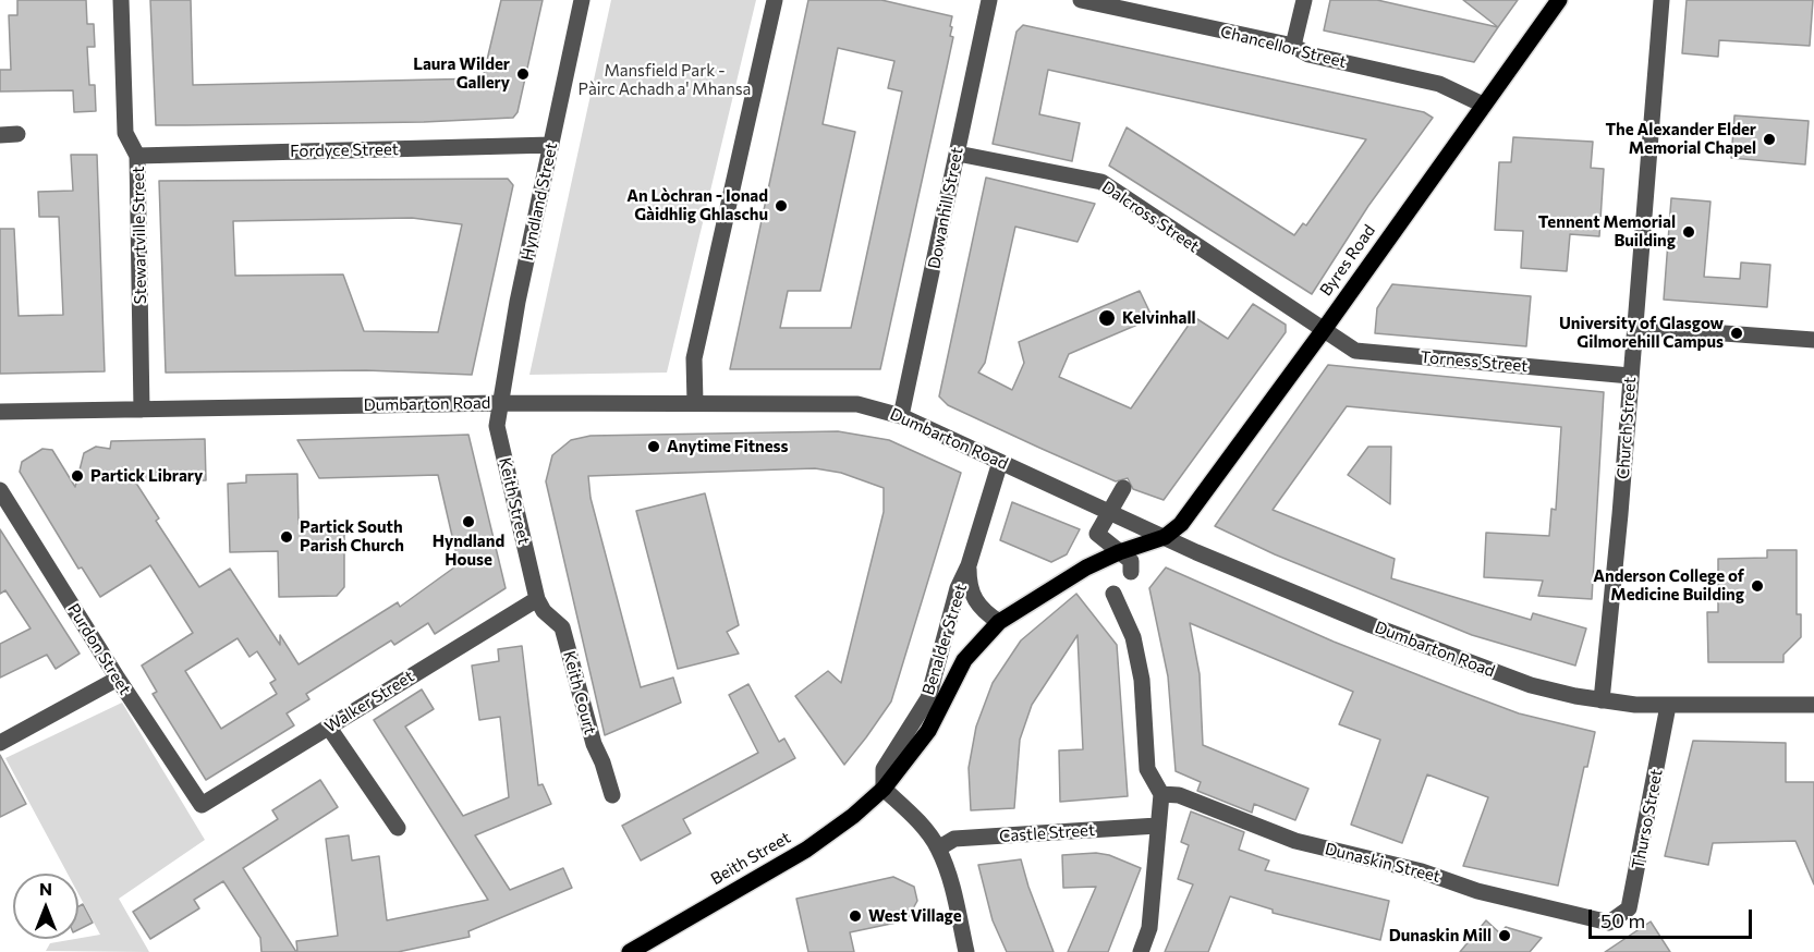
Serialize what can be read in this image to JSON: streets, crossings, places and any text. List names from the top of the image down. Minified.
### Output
{"streets":{"main road":["Byres Road","Beith Street"],"street":["Chancellor Street","Fordyce Street","Hyndland Street","Dowanhill Street","Dalcross Street","Stewartville Street","Torness Street","Dumbarton Road","Church Street","Keith Street","Benalder Street","Purdon Street","Keith Court","Walker Street","Thurso Street","Castle Street","Dunaskin Street"]},"crossings":[["Chancellor Street","Byres Road"],["Fordyce Street","Hyndland Street"],["Fordyce Street","Stewartville Street"],["Hyndland Street","Dumbarton Road"],["Hyndland Street","Keith Street"],["Dowanhill Street","Dalcross Street"],["Dowanhill Street","Dumbarton Road"],["Dalcross Street","Byres Road"],["Dalcross Street","Torness Street"],["Stewartville Street","Dumbarton Road"],["Byres Road","Torness Street"],["Byres Road","Dumbarton Road"],["Byres Road","Beith Street"],["Torness Street","Church Street"],["Dumbarton Road","Church Street"],["Dumbarton Road","Keith Street"],["Dumbarton Road","Benalder Street"],["Dumbarton Road","Thurso Street"],["Dumbarton Road","Beith Street"],["Keith Street","Keith Court"],["Keith Street","Walker Street"],["Benalder Street","Beith Street"],["Purdon Street","Walker Street"],["Keith Court","Walker Street"],["Thurso Street","Dunaskin Street"]],"parks":["Mansfield Park - Pàirc Achadh a' Mhansa"],"places":["Laura Wilder Gallery","The Alexander Elder Memorial Chapel","An Lòchran - Ionad Gàidhlig Ghlaschu","Tennent Memorial Building","Kelvinhall","University of Glasgow Gilmorehill Campus","Anytime Fitness","Partick Library","Hyndland House","Partick South Parish Church","Anderson College of Medicine Building","West Village","Dunaskin Mill"],"scale_bar":"50 m","north":"top"}
